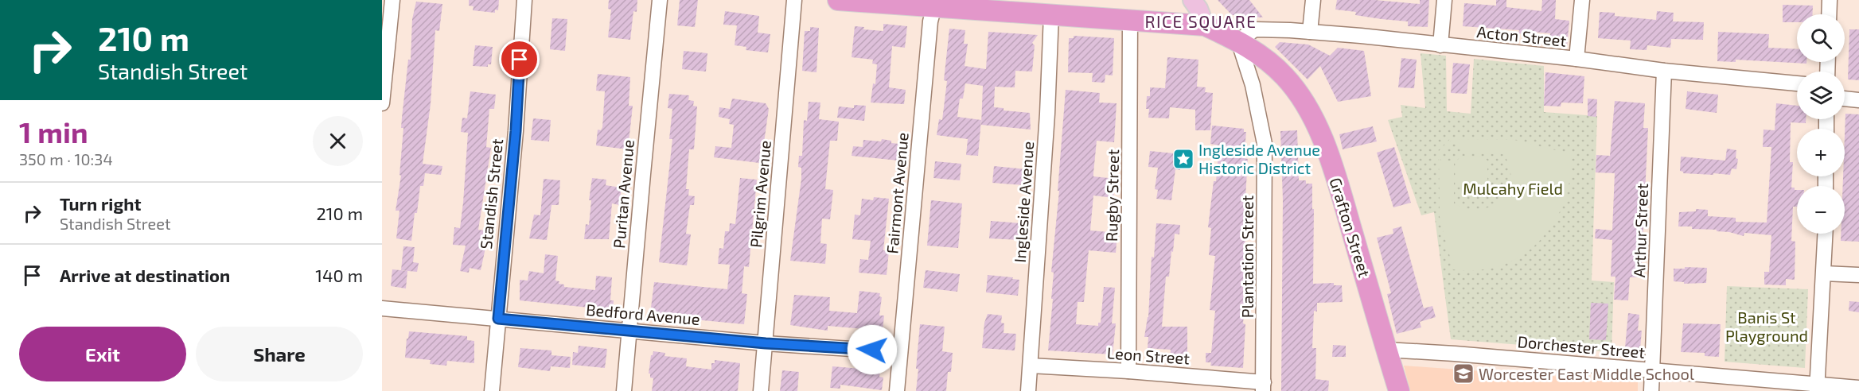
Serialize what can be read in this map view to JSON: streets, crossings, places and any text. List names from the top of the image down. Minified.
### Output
{"streets":{"highway":["Grafton Street"],"street":["Acton Street","Fairmont Avenue","Standish Street","Puritan Avenue","Pilgrim Avenue","Rugby Street","Ingleside Avenue","Arthur Street","Plantation Street","Bedford Avenue","Dorchester Street","Leon Street"]},"crossings":[["Acton Street","Grafton Street"],["Acton Street","Arthur Street"],["Acton Street","Plantation Street"],["Fairmont Avenue","Grafton Street"],["Fairmont Avenue","Bedford Avenue"],["Standish Street","Bedford Avenue"],["Puritan Avenue","Bedford Avenue"],["Pilgrim Avenue","Bedford Avenue"],["Rugby Street","Grafton Street"],["Rugby Street","Leon Street"],["Ingleside Avenue","Grafton Street"],["Ingleside Avenue","Leon Street"],["Grafton Street","Plantation Street"],["Grafton Street","Dorchester Street"],["Arthur Street","Dorchester Street"],["Plantation Street","Leon Street"]],"districts":["RICE SQUARE"],"parks":["Mulcahy Field","Banis St Playground"],"places":{"place":["Ingleside Avenue Historic District"],"school or university":["Worcester East Middle School"]},"page":{"turn":["210 m","Standish Street"],"map_buttons":["+","−"],"heading":["1 min","350 m · 10:34"],"list":[{"name":"Turn right","note":"Standish Street","value":"210 m"},{"name":"Arrive at destination","value":"140 m"}],"buttons":["Exit","Share"]}}
